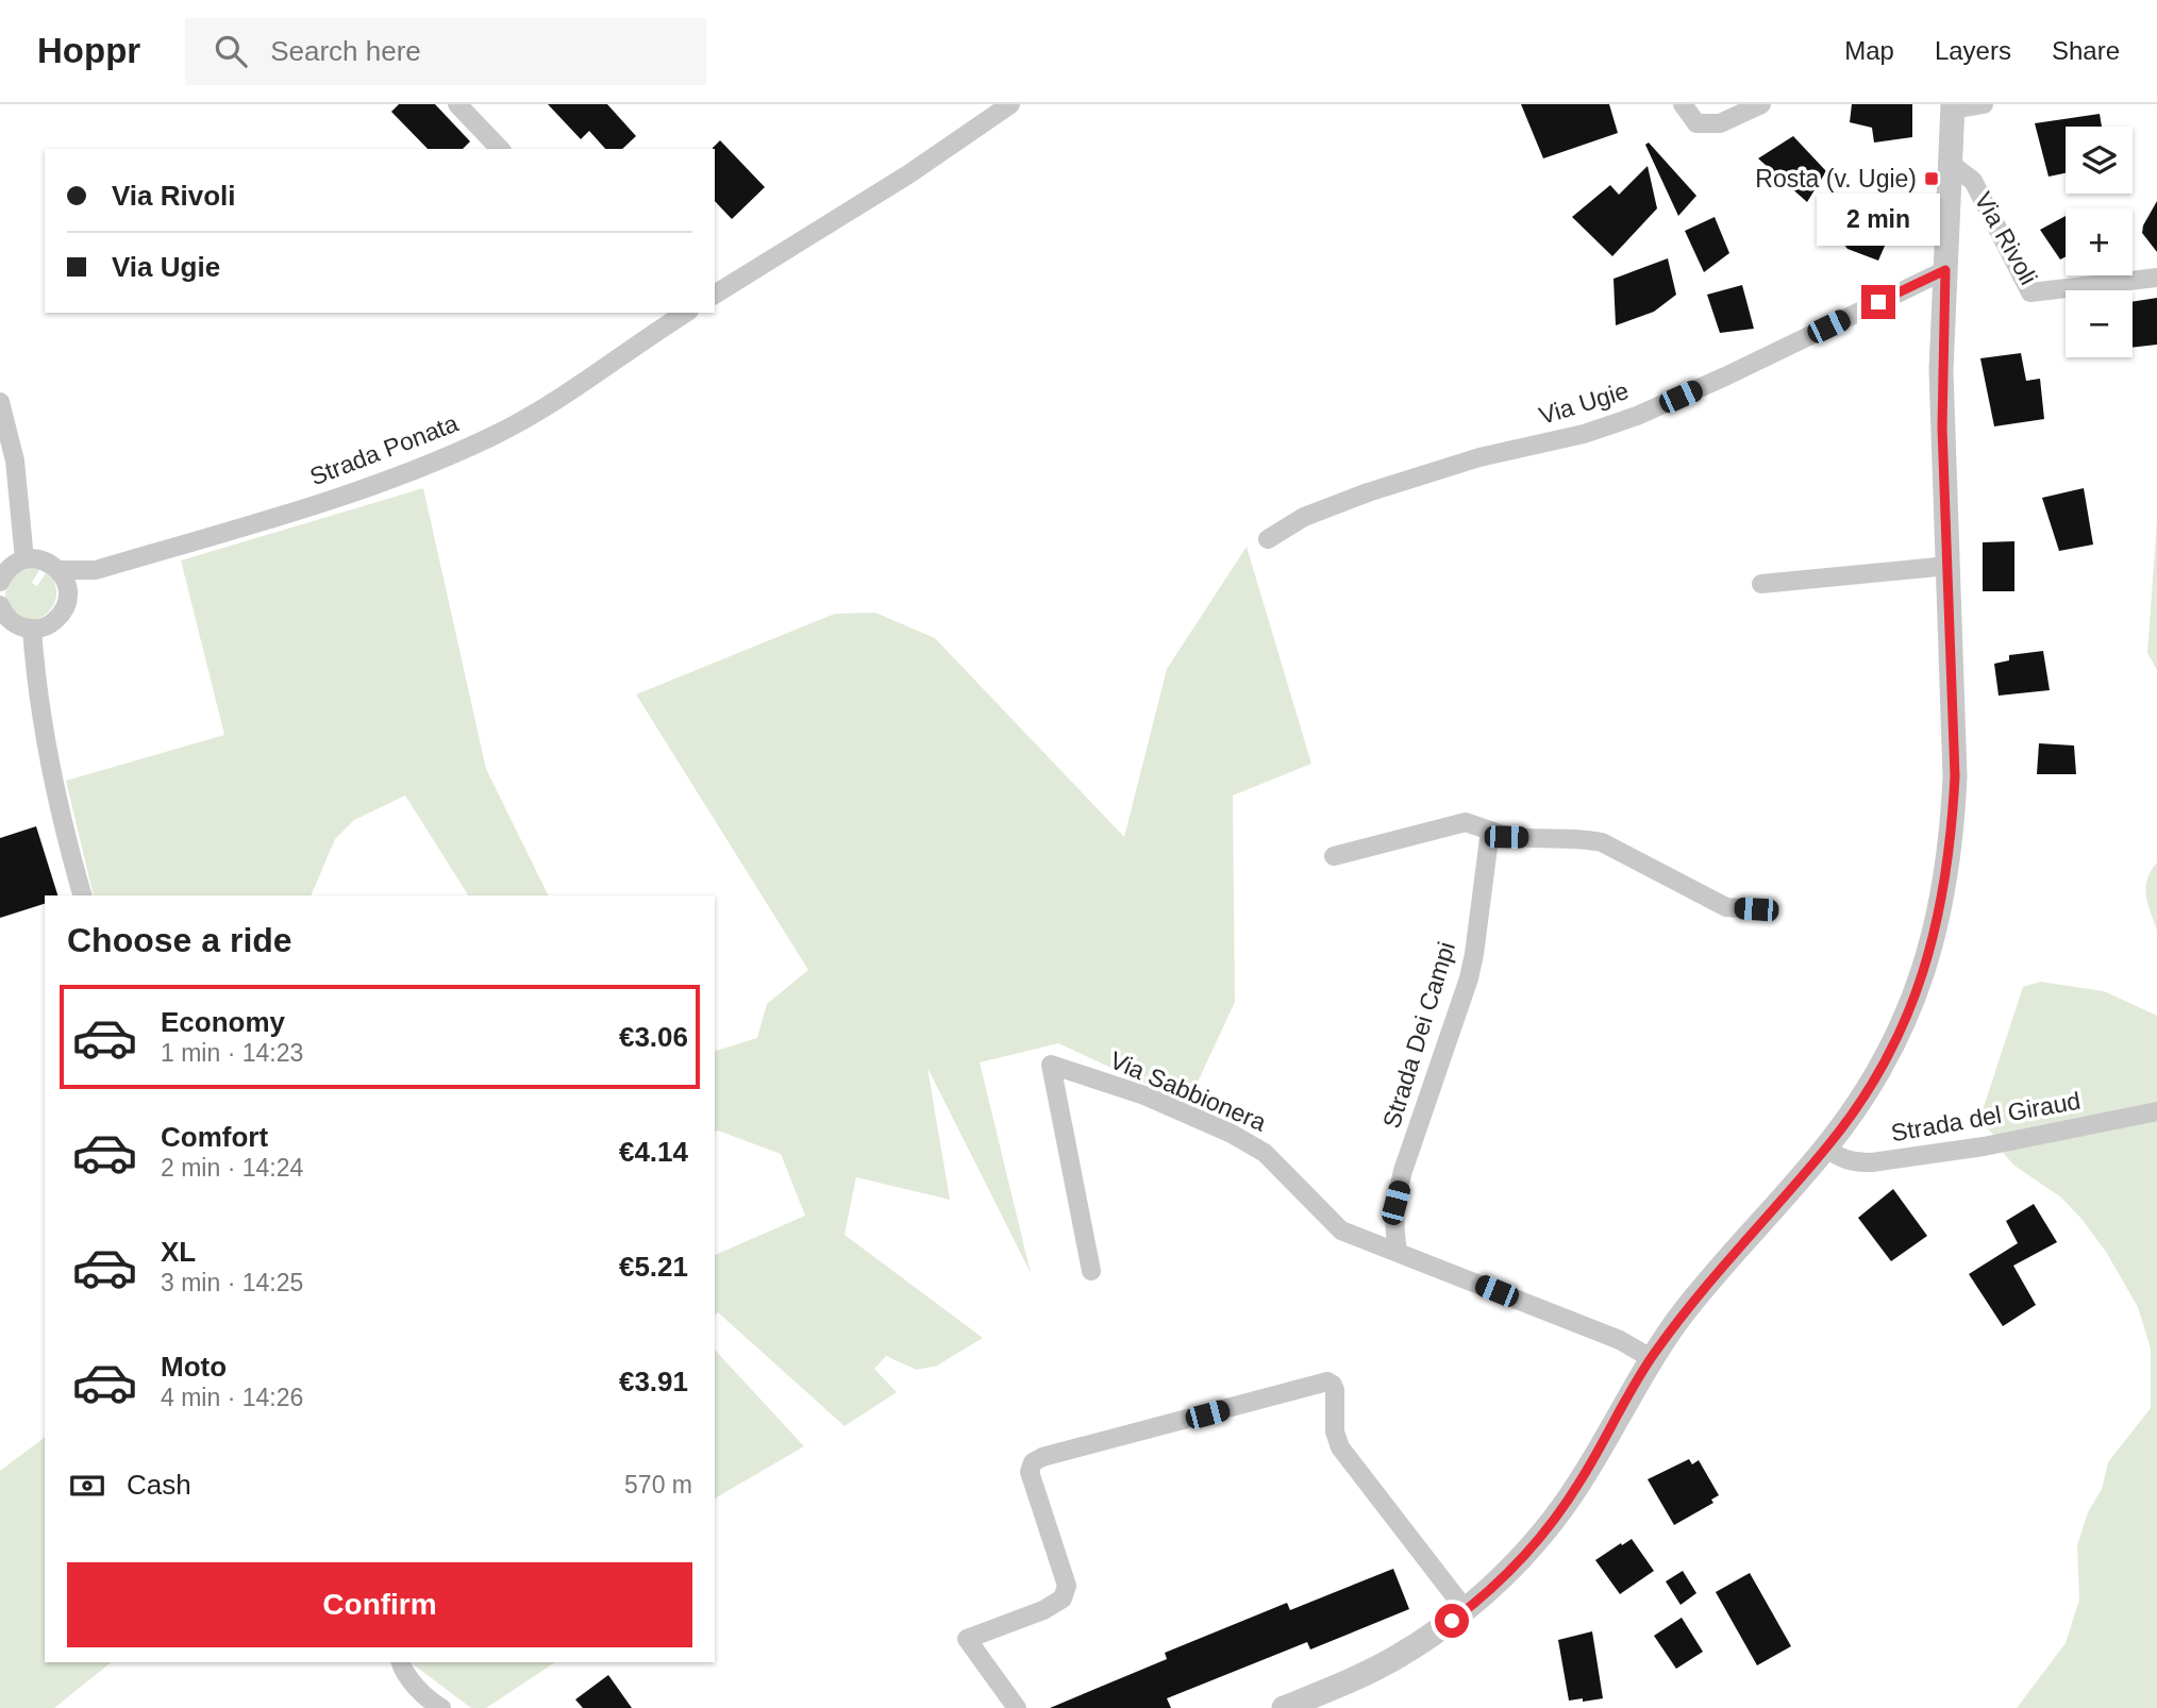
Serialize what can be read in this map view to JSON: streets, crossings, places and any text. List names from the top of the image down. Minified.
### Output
{"streets":{"street":["Via Rivoli","Via Ugie","Strada Ponata","Strada Dei Campi","Via Sabbionera","Strada del Giraud"]},"crossings":[["Via Rivoli","Via Ugie"],["Via Rivoli","Via Sabbionera"],["Via Rivoli","Strada del Giraud"],["Strada Dei Campi","Via Sabbionera"]],"places":{"transit":["Rosta (v. Ugie)"]},"page":{"header":"Hoppr","search":"Search here","nav":["Map","Layers","Share"],"map_buttons":["+","−"],"banner":["Via Rivoli","Via Ugie"],"bubble":"2 min","heading":"Choose a ride","list":[{"name":"Economy","note":"1 min · 14:23","value":"€3.06"},{"name":"Comfort","note":"2 min · 14:24","value":"€4.14"},{"name":"XL","note":"3 min · 14:25","value":"€5.21"},{"name":"Moto","note":"4 min · 14:26","value":"€3.91"}],"pay":["Cash","570 m"],"buttons":"Confirm"}}
